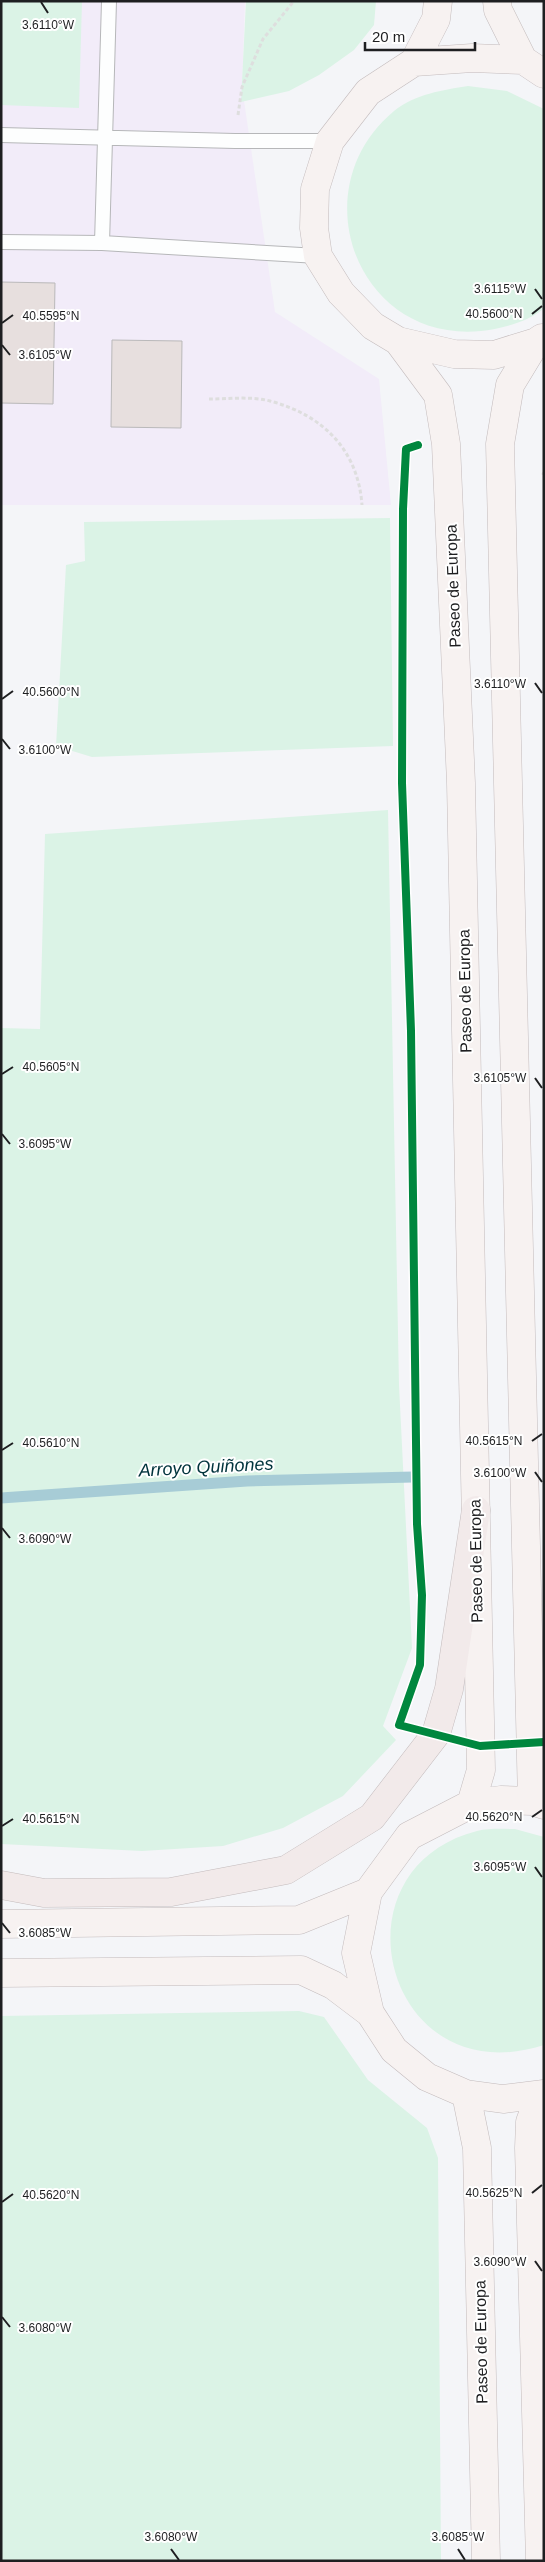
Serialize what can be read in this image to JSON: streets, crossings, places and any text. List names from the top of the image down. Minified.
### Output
{"streets":{"main road":["Paseo de Europa"]},"water":["Arroyo Quiñones"],"scale_bar":"20 m","coordinates":["3.6110°W","3.6115°W","40.5600°N","40.5595°N","3.6105°W","3.6100°W","40.5605°N","3.6095°W","40.5615°N","40.5610°N","3.6090°W","40.5620°N","3.6085°W","40.5625°N","3.6080°W"]}
